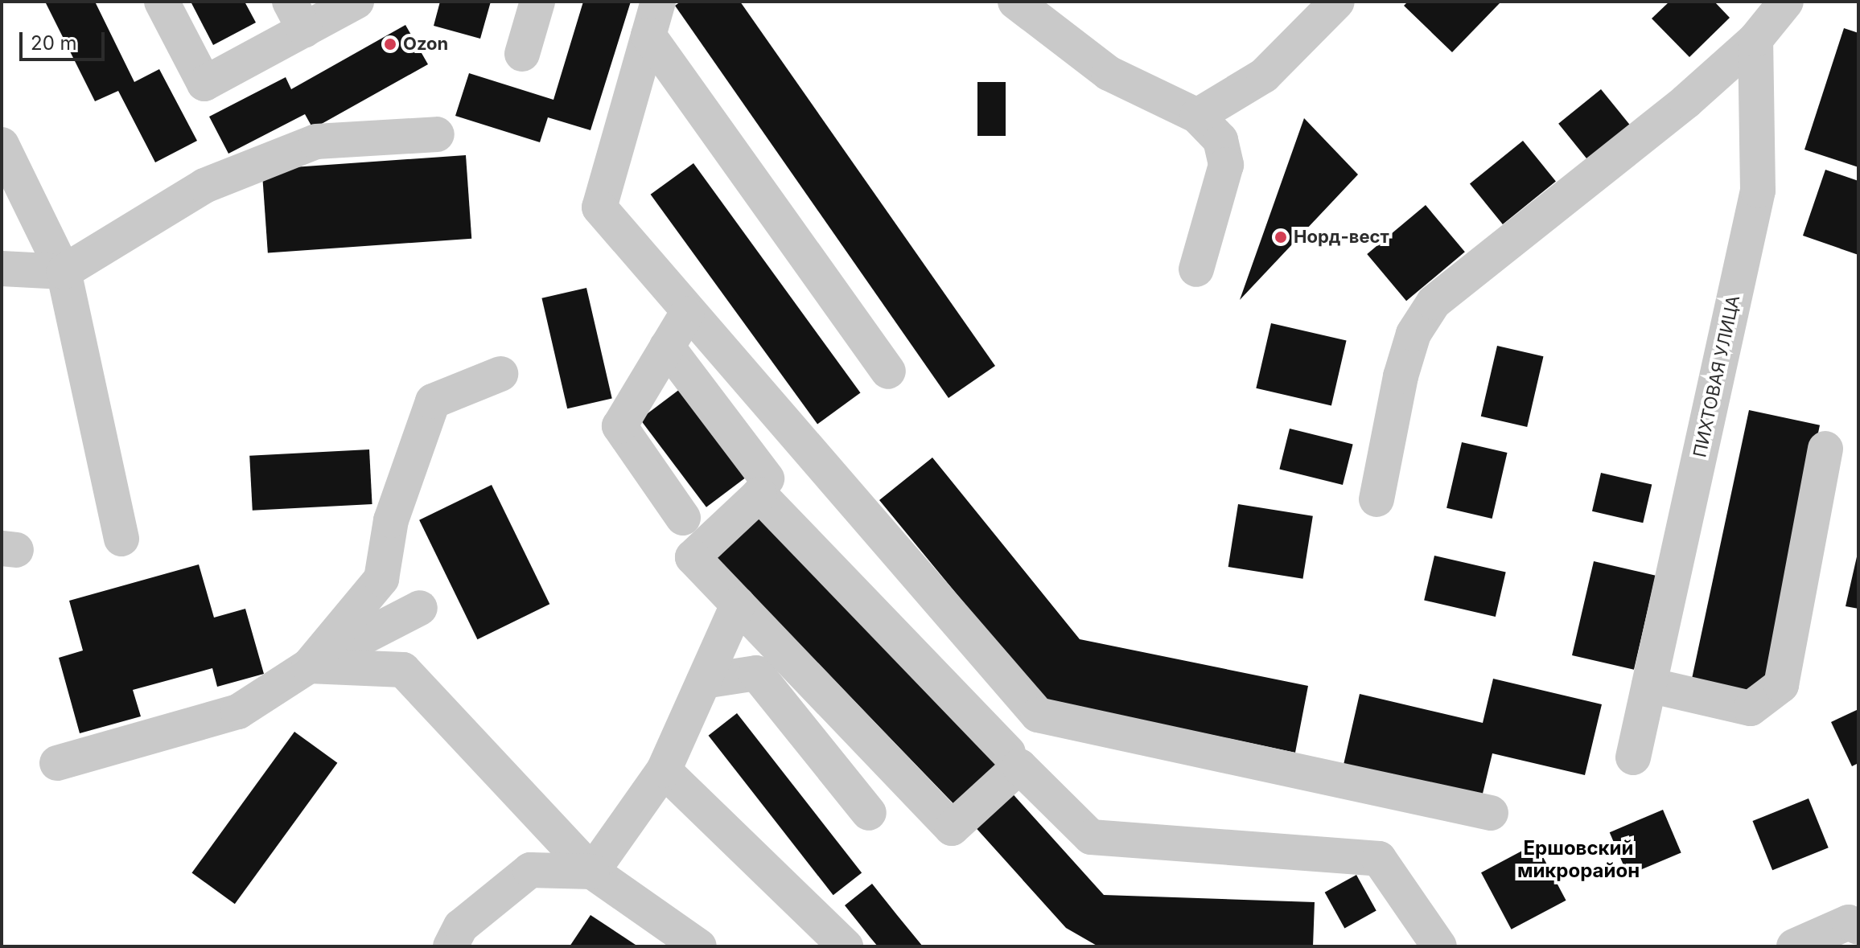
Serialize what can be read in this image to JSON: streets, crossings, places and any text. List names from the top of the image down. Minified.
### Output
{"streets":{"street":["ПИХТОВАЯ УЛИЦА"]},"districts":["Ершовский микрорайон"],"places":["Ozon","Норд-вест"],"scale_bar":"20 m"}
